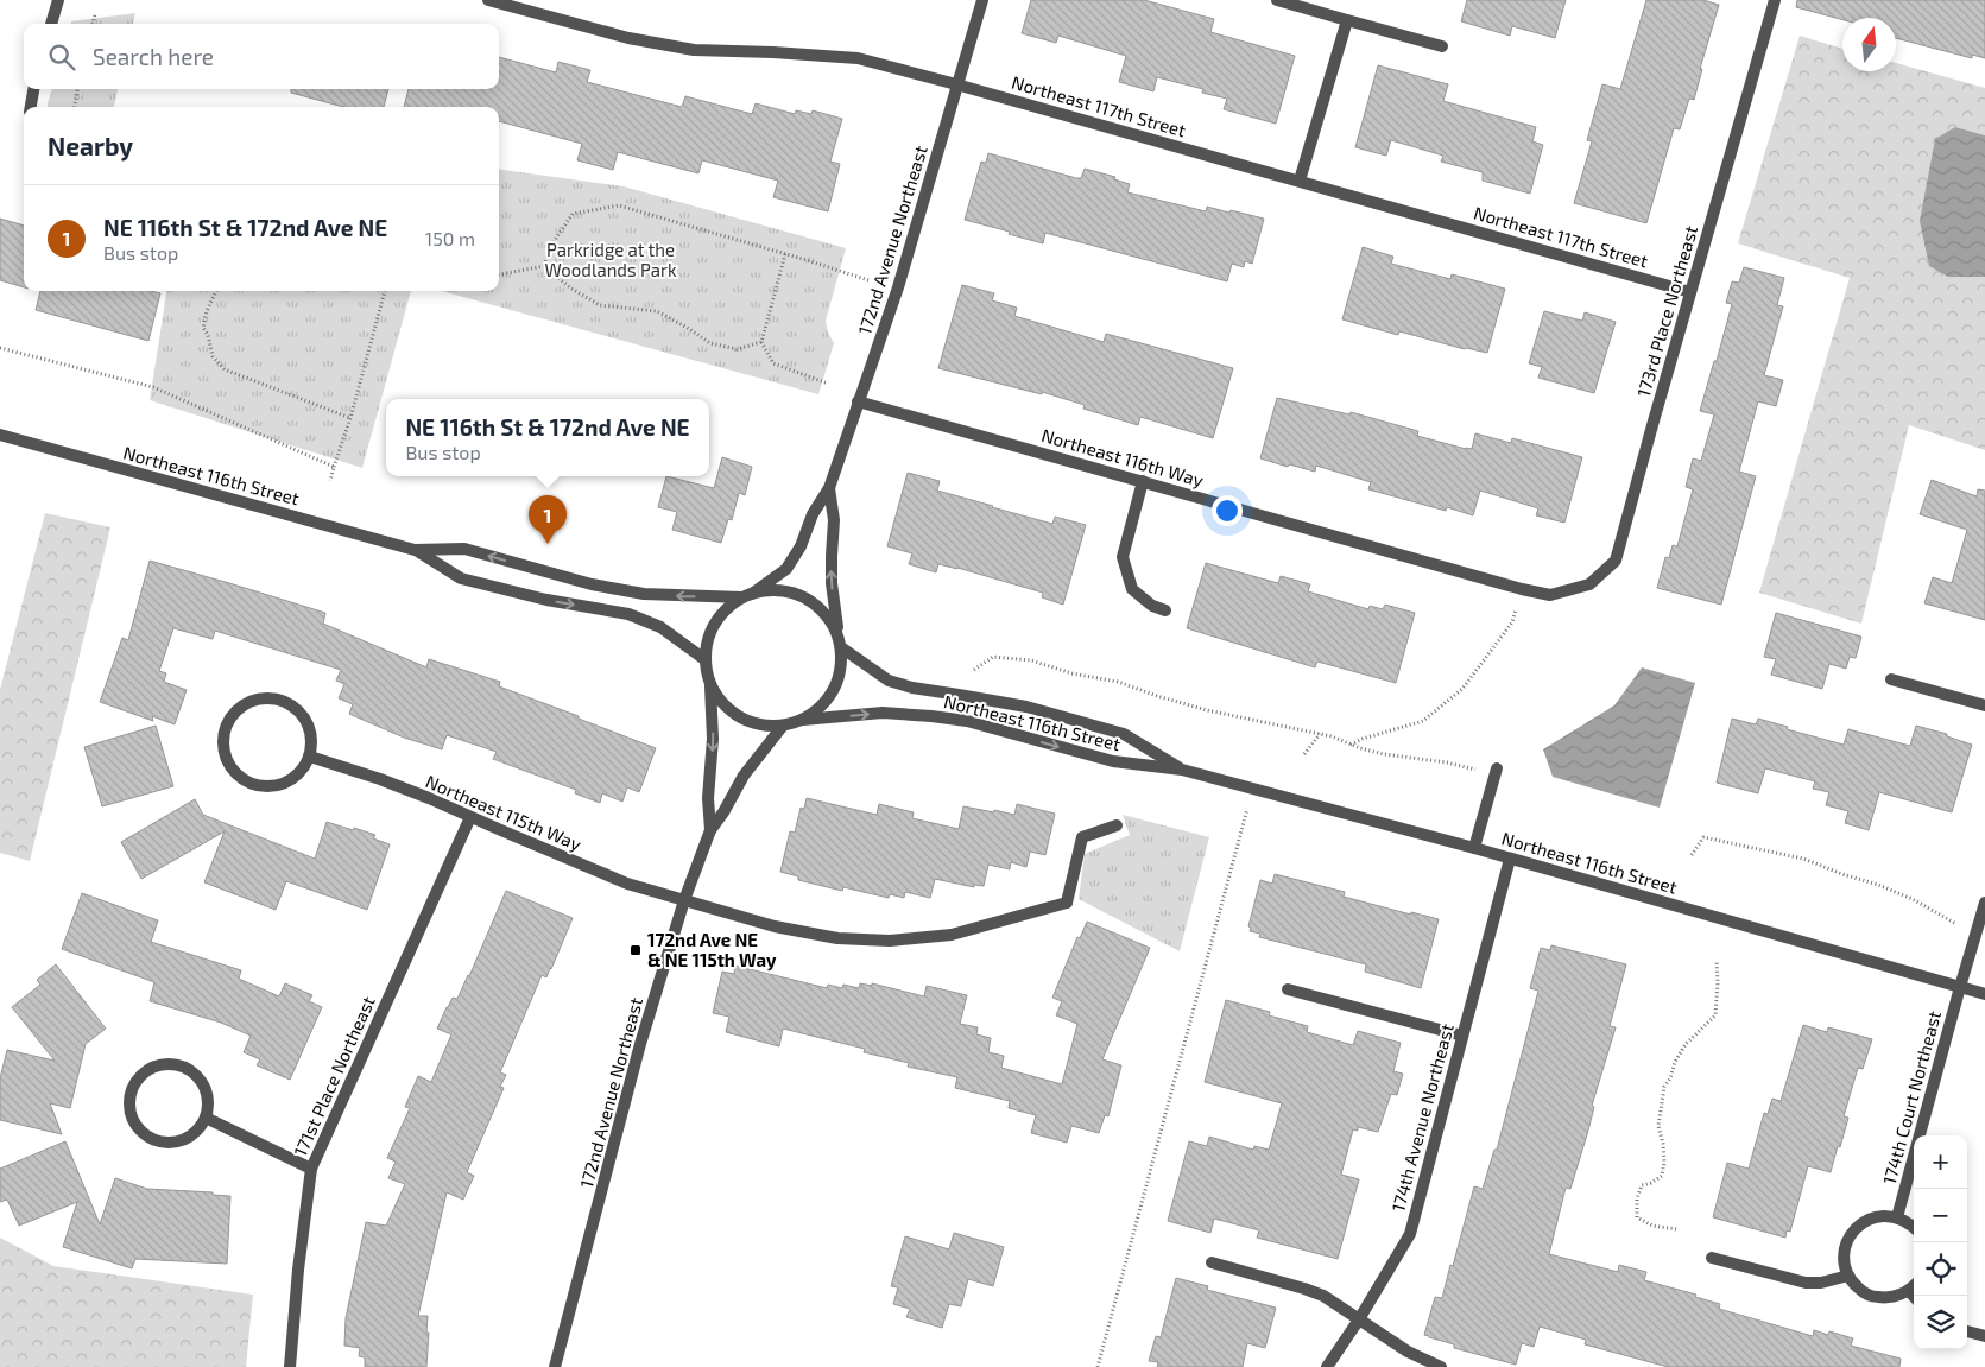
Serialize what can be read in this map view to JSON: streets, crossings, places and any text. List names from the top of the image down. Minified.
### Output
{"streets":{"street":["Northeast 117th Street","172nd Avenue Northeast","173rd Place Northeast","Northeast 116th Way","Northeast 116th Street","Northeast 115th Way","171st Place Northeast","174th Court Northeast","174th Avenue Northeast"]},"crossings":[["Northeast 117th Street","172nd Avenue Northeast"],["Northeast 117th Street","173rd Place Northeast"],["172nd Avenue Northeast","Northeast 116th Way"],["172nd Avenue Northeast","Northeast 116th Street"],["172nd Avenue Northeast","Northeast 115th Way"],["173rd Place Northeast","Northeast 116th Way"],["Northeast 116th Street","174th Court Northeast"],["Northeast 116th Street","174th Avenue Northeast"],["Northeast 115th Way","171st Place Northeast"]],"parks":["Parkridge at the Woodlands Park"],"places":{"transit":["172nd Ave NE & NE 115th Way"]},"north":"top","page":{"search":"Search here","heading":"Nearby","list":[{"mark":"1","name":"NE 116th St & 172nd Ave NE","note":"Bus stop","value":"150 m"}],"popup":["NE 116th St & 172nd Ave NE","Bus stop"],"pins":"1","map_buttons":["+","−"]}}
